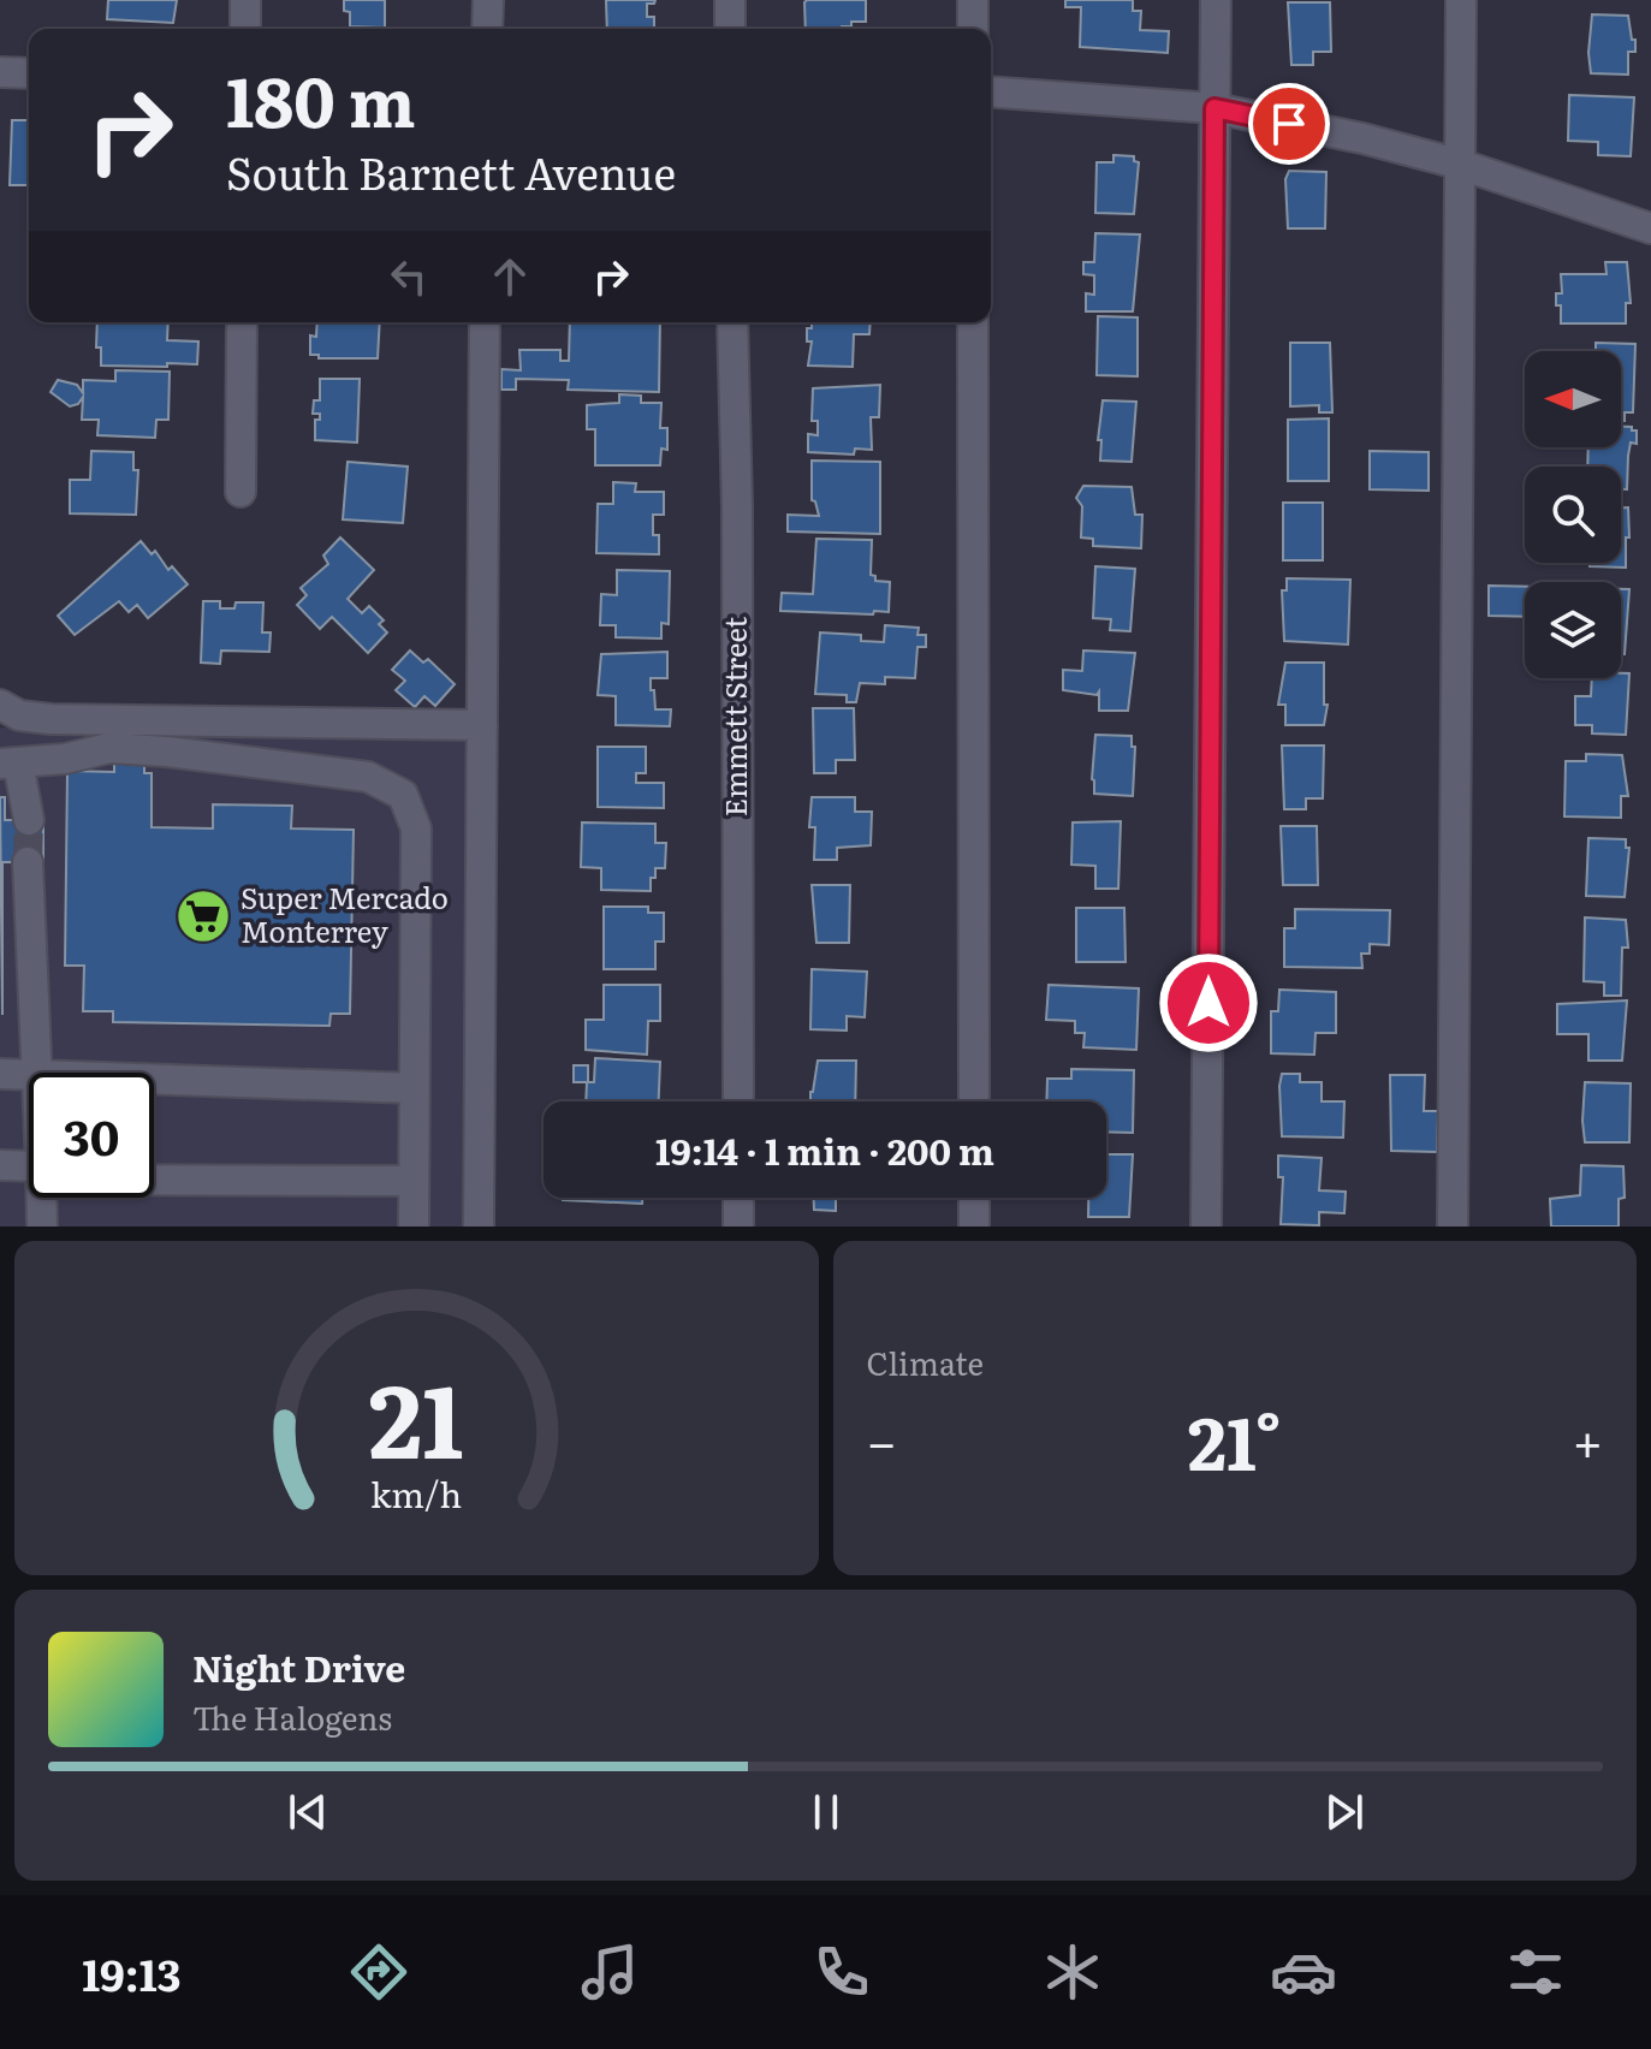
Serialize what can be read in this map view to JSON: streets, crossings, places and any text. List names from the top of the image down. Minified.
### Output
{"streets":{"street":["Emmett Street"]},"places":{"supermarket":["Super Mercado Monterrey"]},"north":"left","page":{"turn":["180 m","South Barnett Avenue"],"limit":"30","trip":"19:14 · 1 min · 200 m","tile":"Climate","heat":["−","21°","+"],"song":["Night Drive","The Halogens"],"tabs":"19:13","gauge":["21","km/h"]}}
